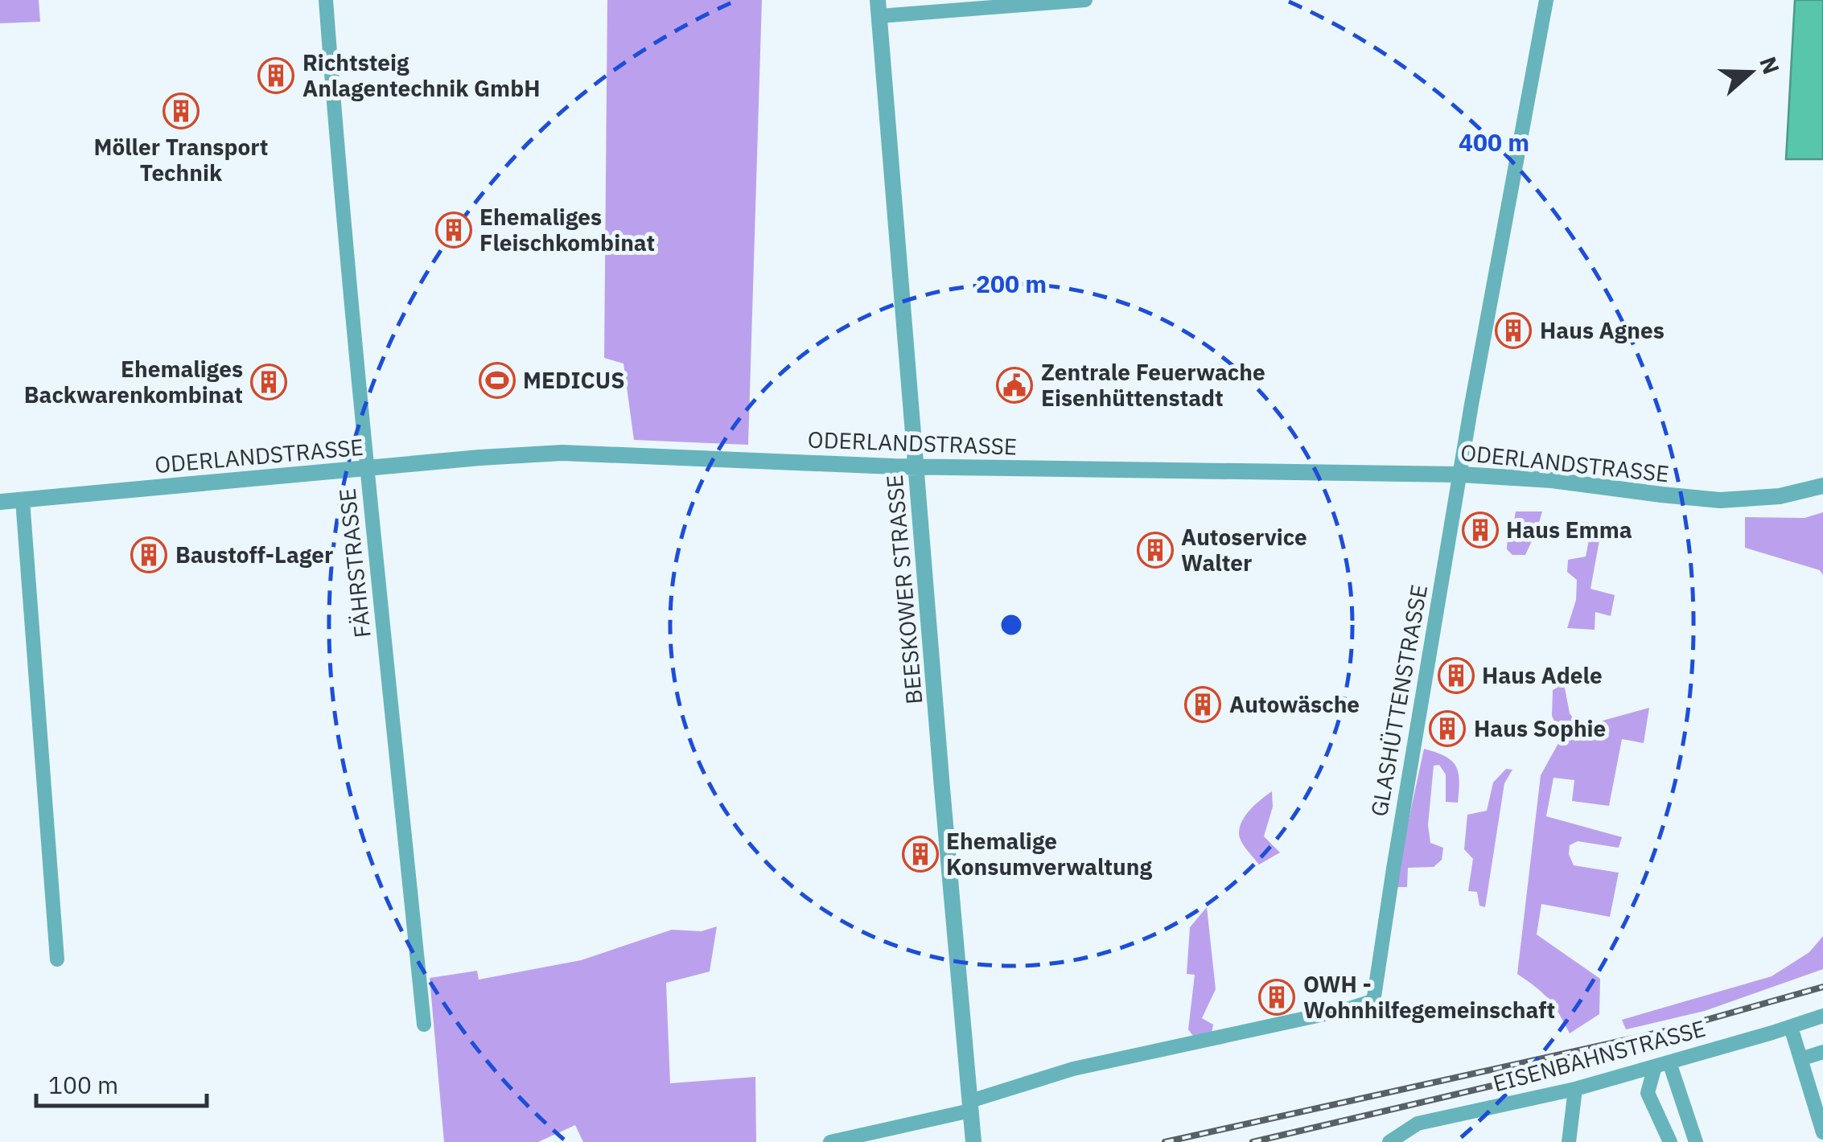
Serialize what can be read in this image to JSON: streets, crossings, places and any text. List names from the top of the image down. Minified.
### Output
{"streets":{"street":["ODERLANDSTRASSE","FÄHRSTRASSE","BEESKOWER STRASSE","GLASHÜTTENSTRASSE","EISENBAHNSTRASSE"]},"crossings":[["ODERLANDSTRASSE","FÄHRSTRASSE"],["ODERLANDSTRASSE","BEESKOWER STRASSE"],["ODERLANDSTRASSE","GLASHÜTTENSTRASSE"],["BEESKOWER STRASSE","GLASHÜTTENSTRASSE"]],"places":{"building":["Richtsteig Anlagentechnik GmbH","Möller Transport Technik","Ehemaliges Fleischkombinat","Haus Agnes","Ehemaliges Backwarenkombinat","Haus Emma","Autoservice Walter","Baustoff-Lager","Haus Adele","Autowäsche","Haus Sophie","Ehemalige Konsumverwaltung","OWH - Wohnhilfegemeinschaft"],"sports":["MEDICUS"],"public building":["Zentrale Feuerwache Eisenhüttenstadt"]},"scale_bar":"100 m","north":"right","rings":["400 m","200 m"]}
